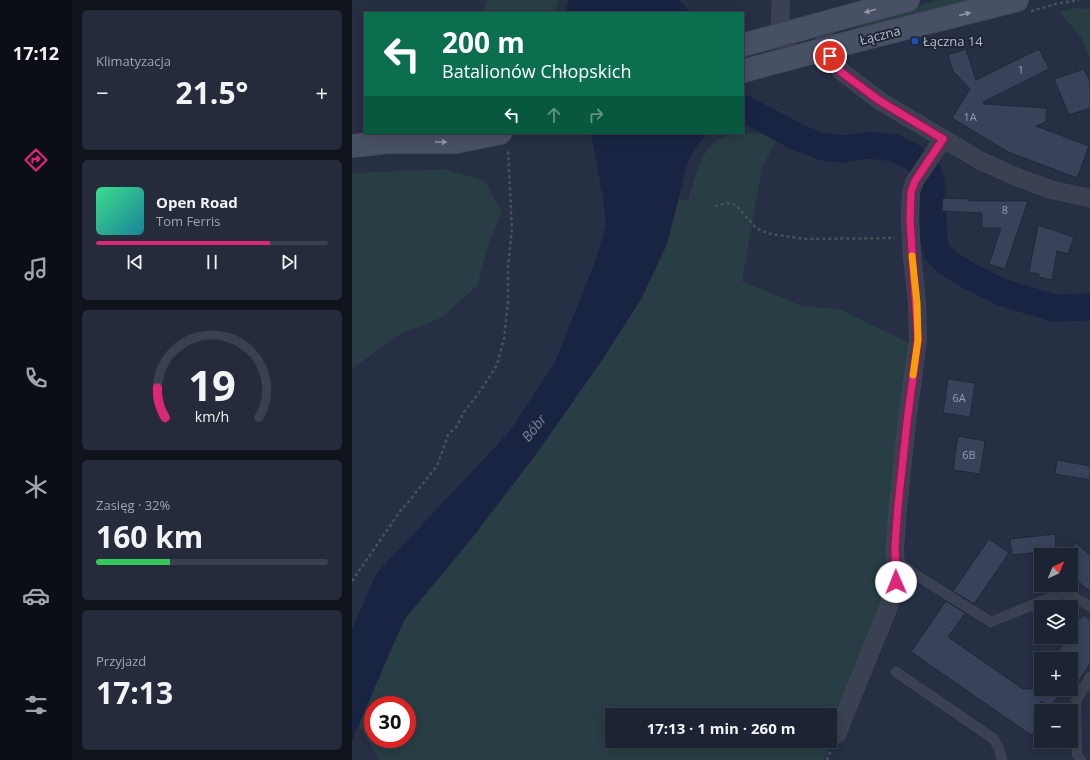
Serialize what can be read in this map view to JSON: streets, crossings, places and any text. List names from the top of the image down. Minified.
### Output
{"streets":{"main road":["Łączna"]},"water":["Bóbr"],"places":{"transit":["Łączna 14"]},"house_numbers":["1","1A","8","6A","6B"],"north":"top right","page":{"tabs":"17:12","tile":["Klimatyzacja",["Zasięg · 32%","160 km"],["Przyjazd","17:13"]],"turn":["200 m","Batalionów Chłopskich"],"heat":["−","21.5°","+"],"song":["Open Road","Tom Ferris"],"map_buttons":["+","−"],"limit":"30","trip":"17:13 · 1 min · 260 m","gauge":["19","km/h"]}}
